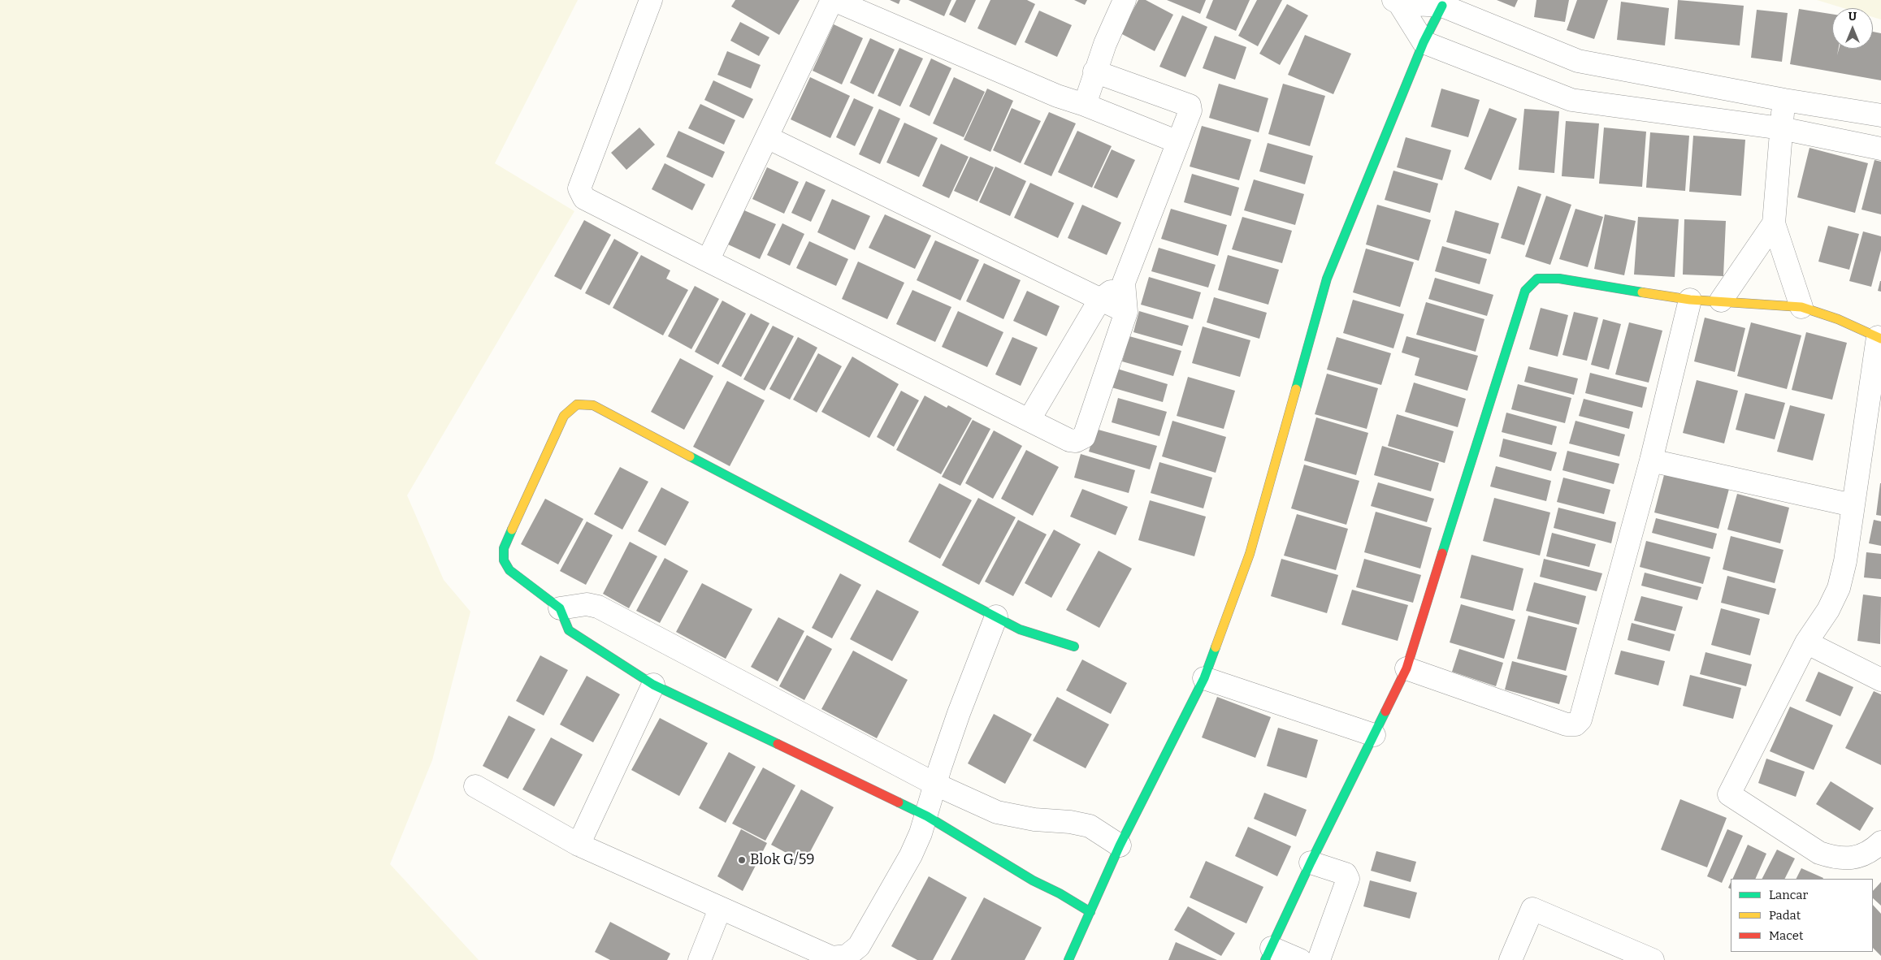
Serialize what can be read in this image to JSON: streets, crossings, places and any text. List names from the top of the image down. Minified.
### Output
{"places":["Blok G/59"],"legend":["Lancar","Padat","Macet"],"north":"top"}
